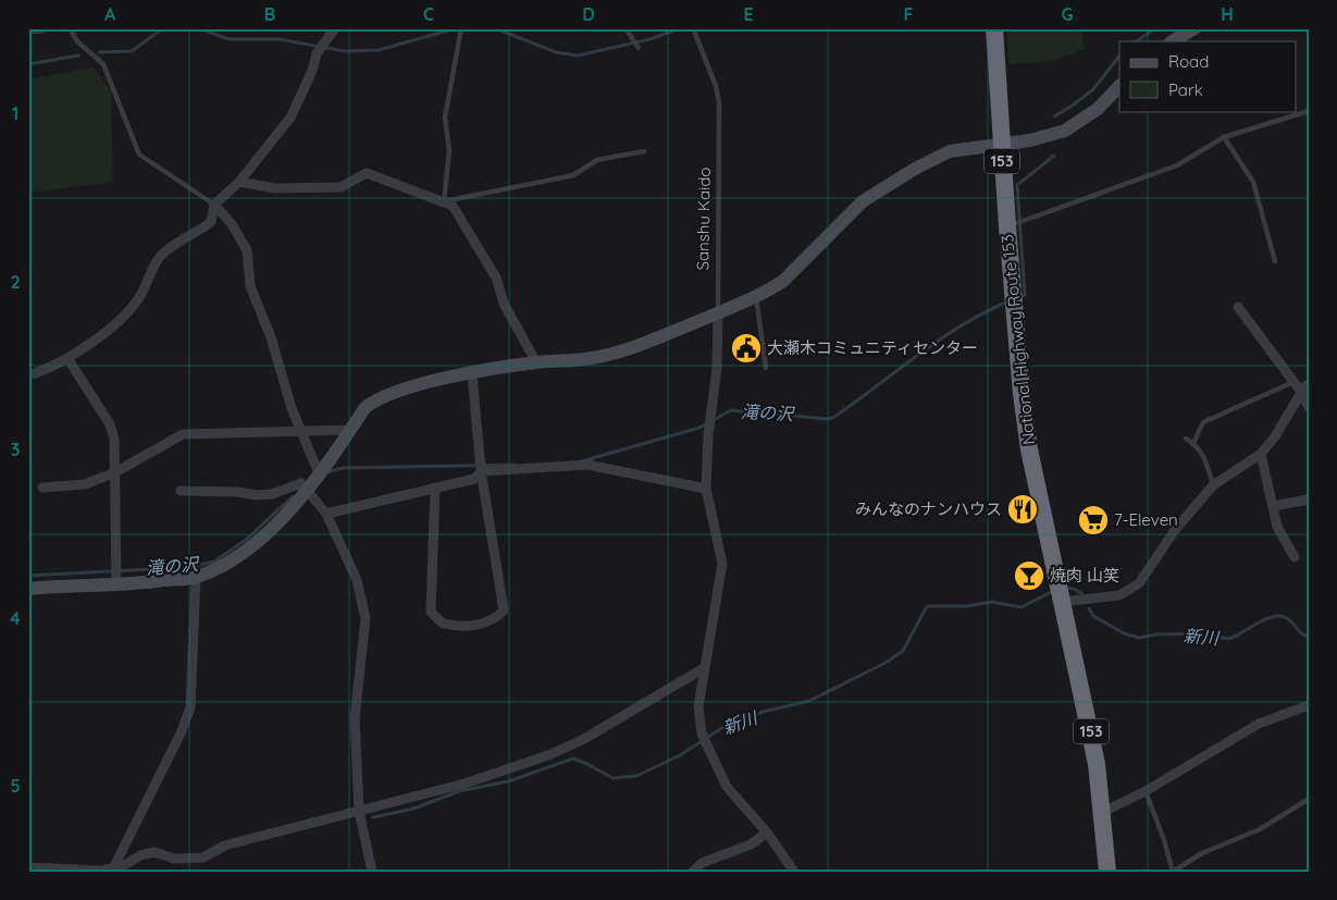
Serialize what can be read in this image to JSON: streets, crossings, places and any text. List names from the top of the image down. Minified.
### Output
{"streets":{"highway":["153","National Highway Route 153"],"street":["Sanshu Kaido"]},"water":["滝の沢","新川"],"places":{"public building":["大瀬木コミュニティセンター"],"restaurant":["みんなのナンハウス"],"supermarket":["7-Eleven"],"bar":["焼肉 山笑"]},"legend":["Road","Park"],"grid":{"columns":["A","B","C","D","E","F","G","H"],"rows":["1","2","3","4","5"]}}
